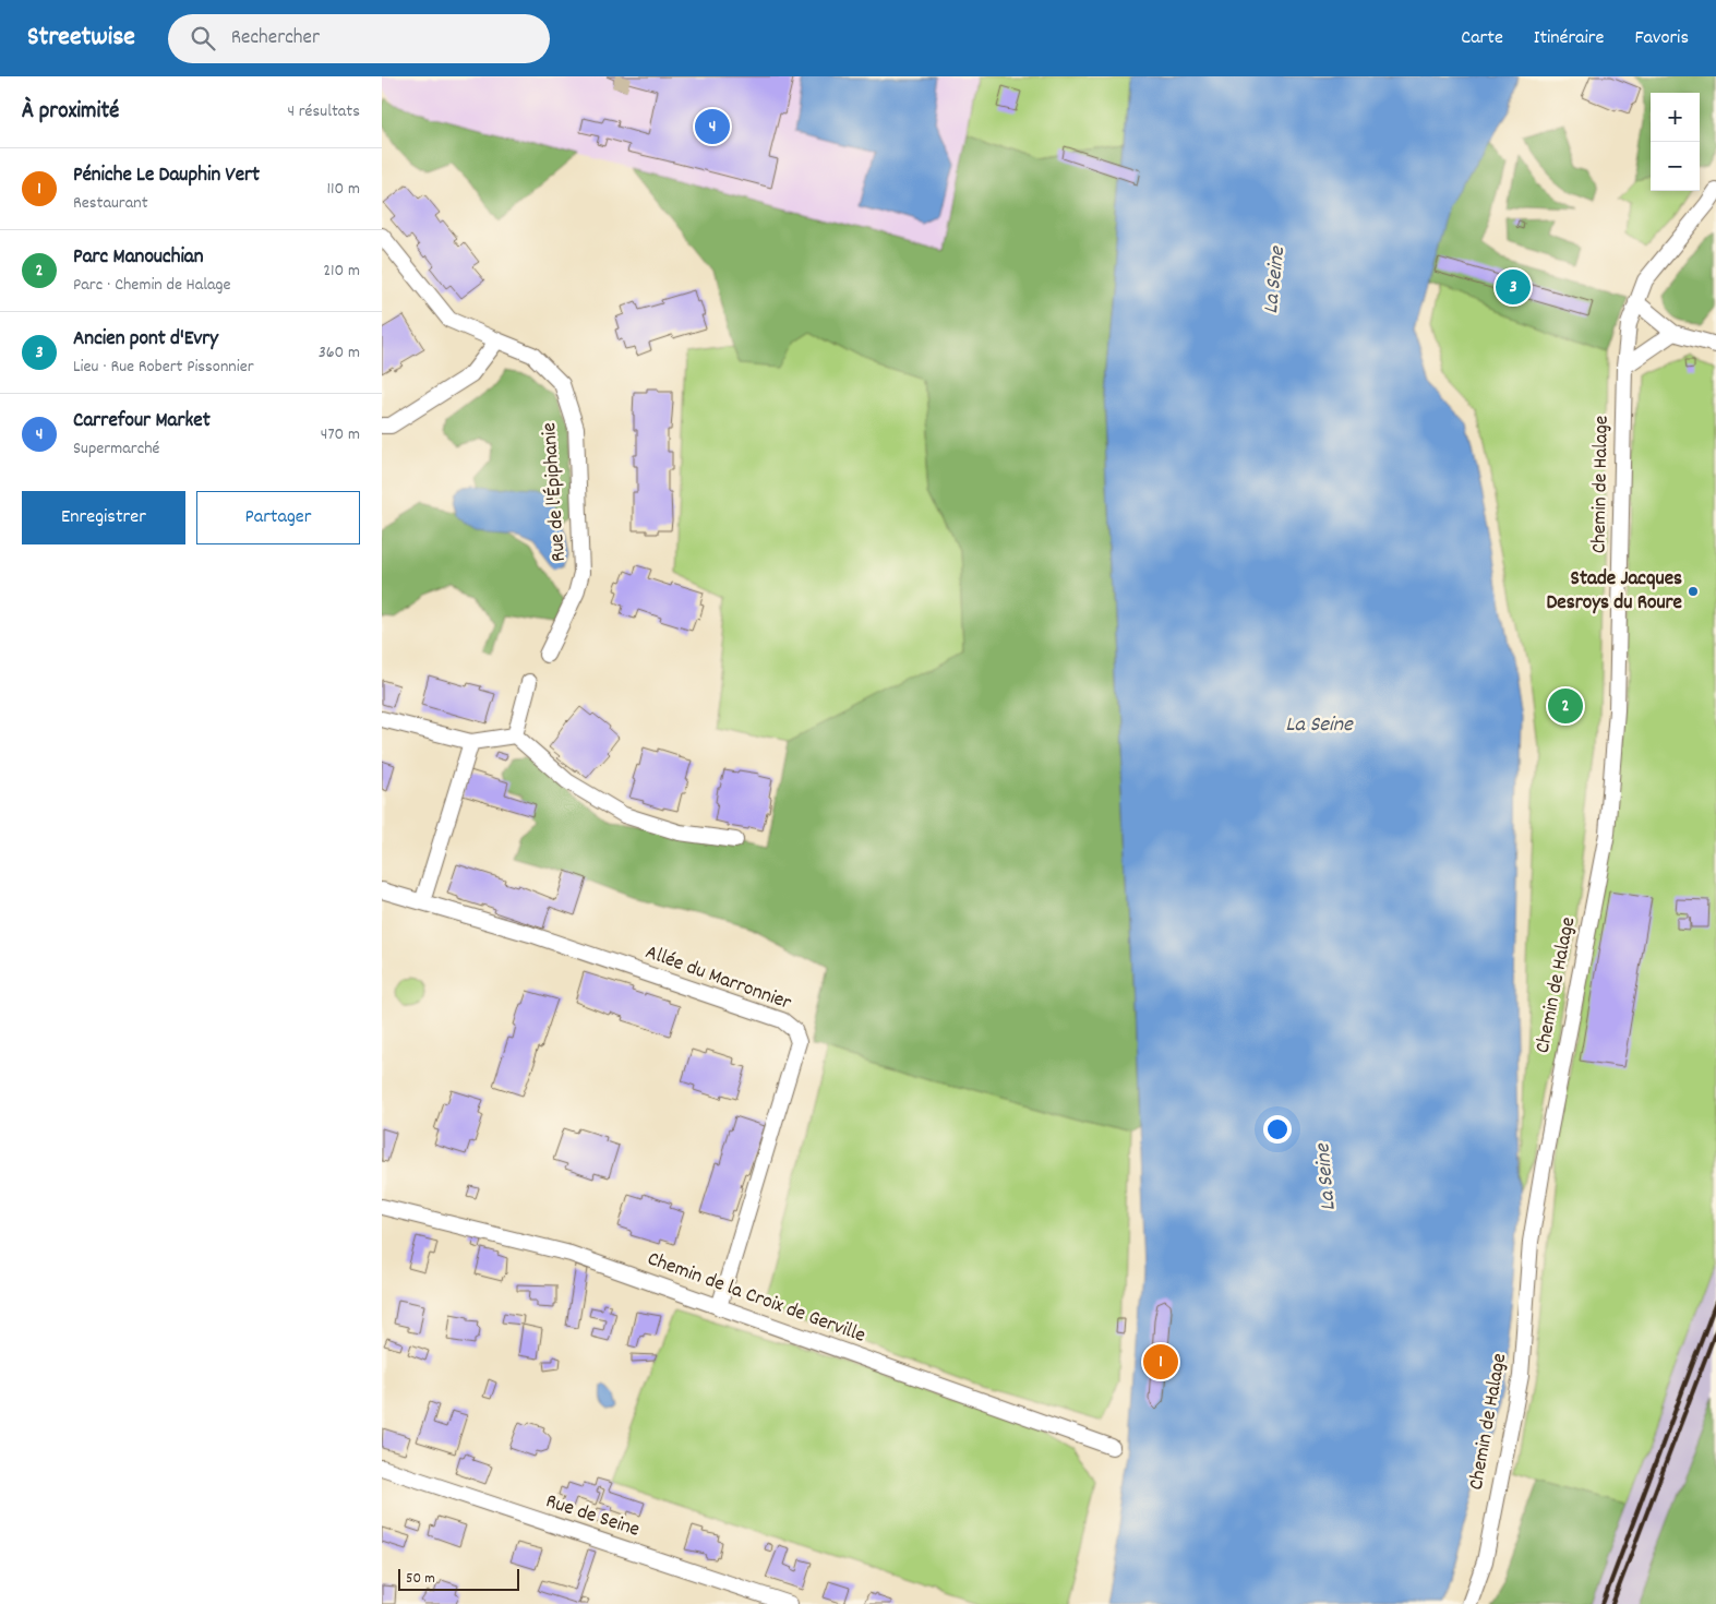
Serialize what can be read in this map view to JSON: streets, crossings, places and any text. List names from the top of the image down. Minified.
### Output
{"streets":{"street":["Chemin de Halage","Rue de l'Épiphanie","Allée du Marronnier","Chemin de la Croix de Gerville","Rue de Seine"]},"crossings":[["Allée du Marronnier","Chemin de la Croix de Gerville"]],"water":["La Seine"],"places":["Stade Jacques Desroys du Roure"],"scale_bar":"50 m","page":{"header":"Streetwise","search":"Rechercher","nav":["Carte","Itinéraire","Favoris"],"heading":["À proximité","4 résultats"],"map_buttons":["+","−"],"pins":["4","3","2","1"],"list":[{"mark":"1","name":"Péniche Le Dauphin Vert","note":"Restaurant","value":"110 m"},{"mark":"2","name":"Parc Manouchian","note":"Parc · Chemin de Halage","value":"210 m"},{"mark":"3","name":"Ancien pont d'Evry","note":"Lieu · Rue Robert Pissonnier","value":"360 m"},{"mark":"4","name":"Carrefour Market","note":"Supermarché","value":"470 m"}],"buttons":["Enregistrer","Partager"],"scale":"50 m"}}
